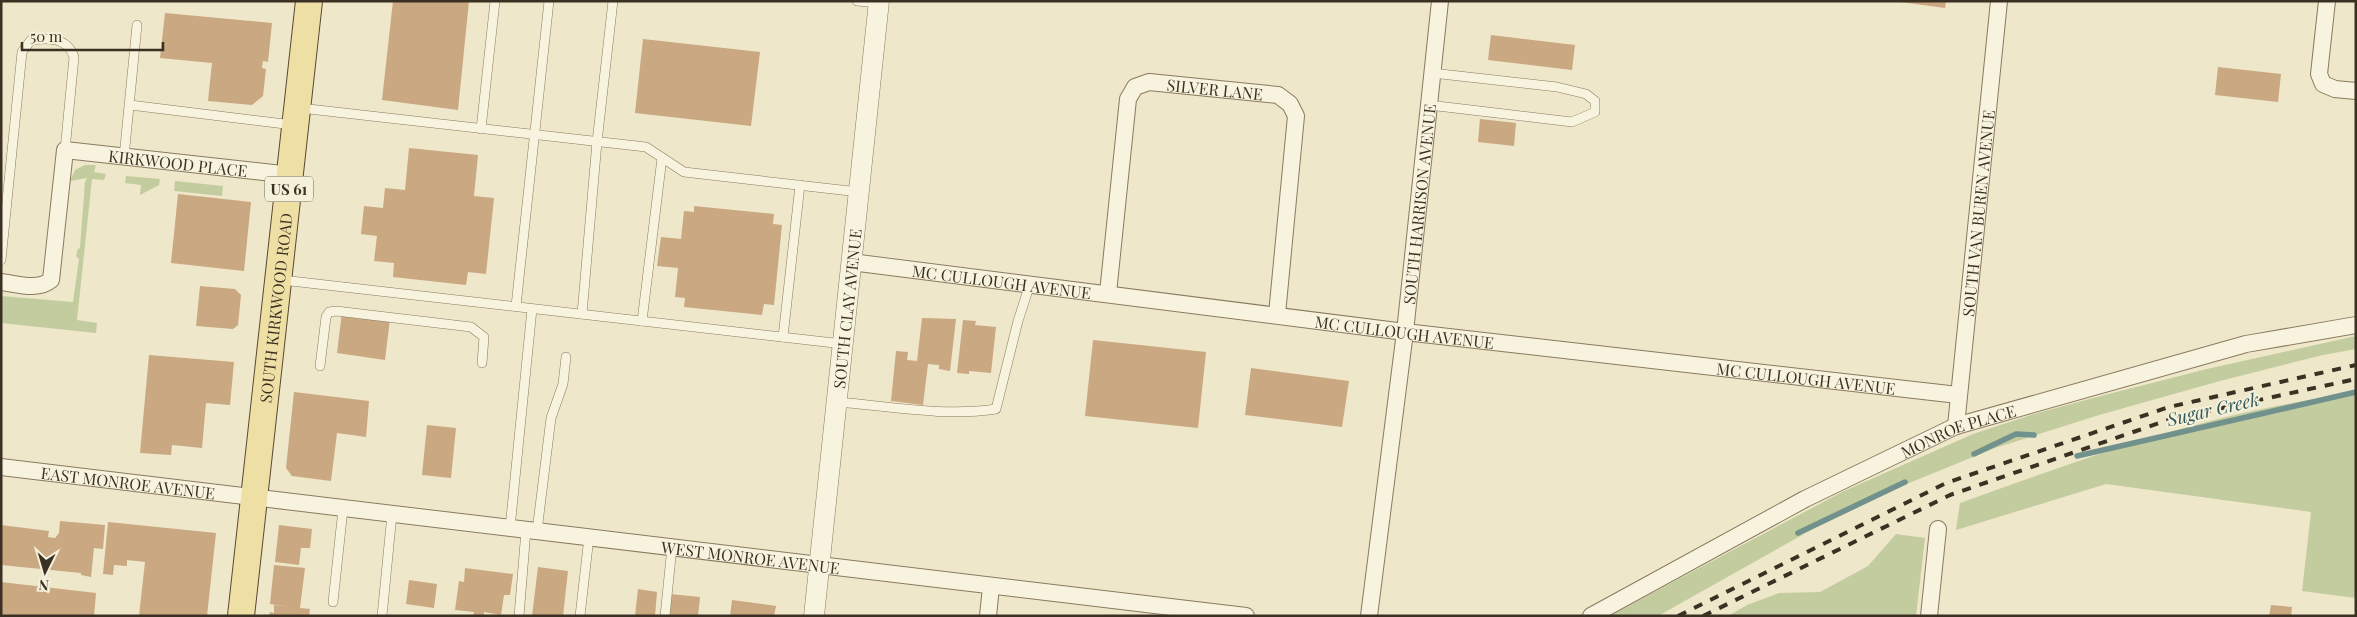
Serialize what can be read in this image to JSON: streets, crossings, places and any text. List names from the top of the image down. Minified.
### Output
{"streets":{"main road":["US 61","SOUTH KIRKWOOD ROAD"],"street":["SILVER LANE","KIRKWOOD PLACE","SOUTH HARRISON AVENUE","SOUTH VAN BUREN AVENUE","MC CULLOUGH AVENUE","SOUTH CLAY AVENUE","MONROE PLACE","EAST MONROE AVENUE","WEST MONROE AVENUE"]},"crossings":[["SILVER LANE","MC CULLOUGH AVENUE"],["KIRKWOOD PLACE","SOUTH KIRKWOOD ROAD"],["SOUTH HARRISON AVENUE","MC CULLOUGH AVENUE"],["SOUTH VAN BUREN AVENUE","MC CULLOUGH AVENUE"],["SOUTH VAN BUREN AVENUE","MONROE PLACE"],["MC CULLOUGH AVENUE","SOUTH CLAY AVENUE"],["SOUTH CLAY AVENUE","WEST MONROE AVENUE"],["SOUTH KIRKWOOD ROAD","EAST MONROE AVENUE"],["SOUTH KIRKWOOD ROAD","WEST MONROE AVENUE"],["EAST MONROE AVENUE","WEST MONROE AVENUE"]],"water":["Sugar Creek"],"scale_bar":"50 m","north":"bottom"}
